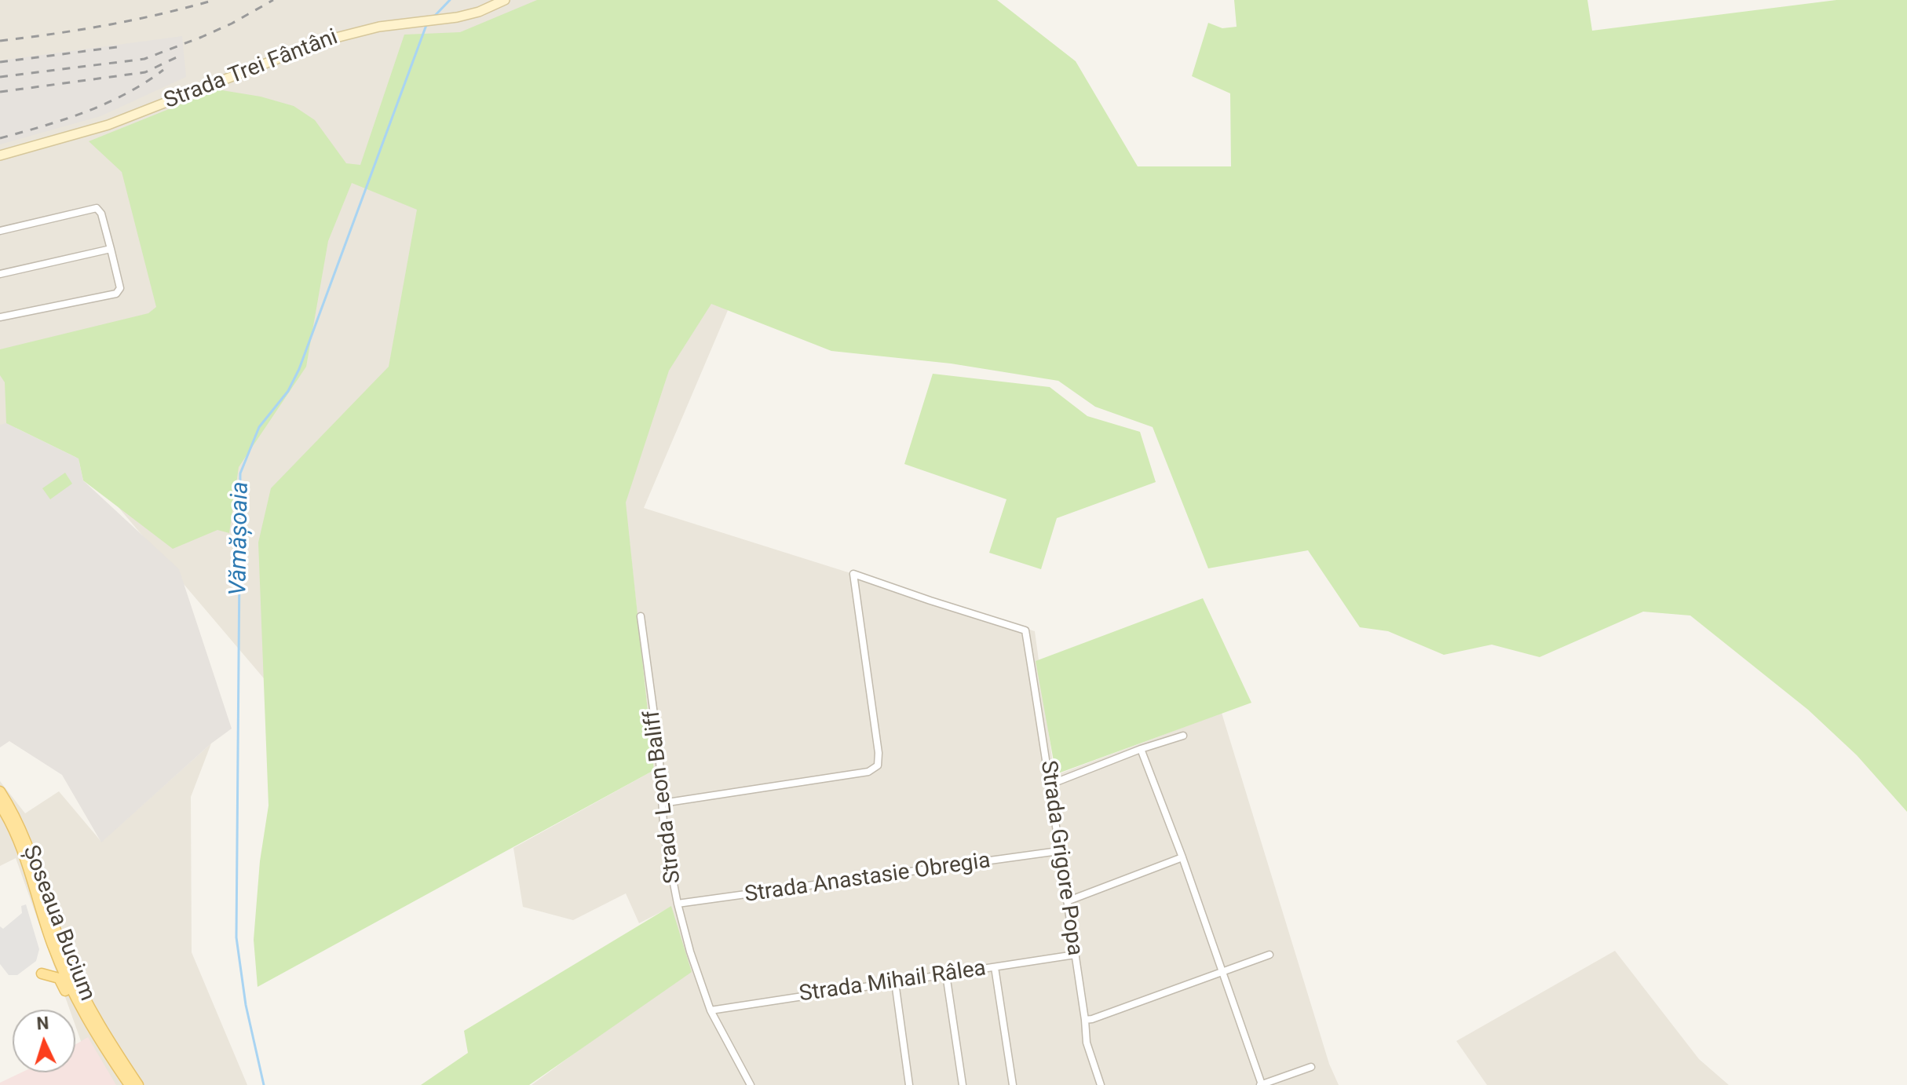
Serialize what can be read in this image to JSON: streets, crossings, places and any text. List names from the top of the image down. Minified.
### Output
{"streets":{"main road":["Strada Trei Fântâni","Șoseaua Bucium"],"street":["Strada Leon Baliff","Strada Grigore Popa","Strada Anastasie Obregia","Strada Mihail Râlea"]},"crossings":[["Strada Leon Baliff","Strada Grigore Popa"],["Strada Leon Baliff","Strada Anastasie Obregia"],["Strada Leon Baliff","Strada Mihail Râlea"],["Strada Grigore Popa","Strada Anastasie Obregia"],["Strada Grigore Popa","Strada Mihail Râlea"]],"water":["Vămășoaia"],"north":"top"}
